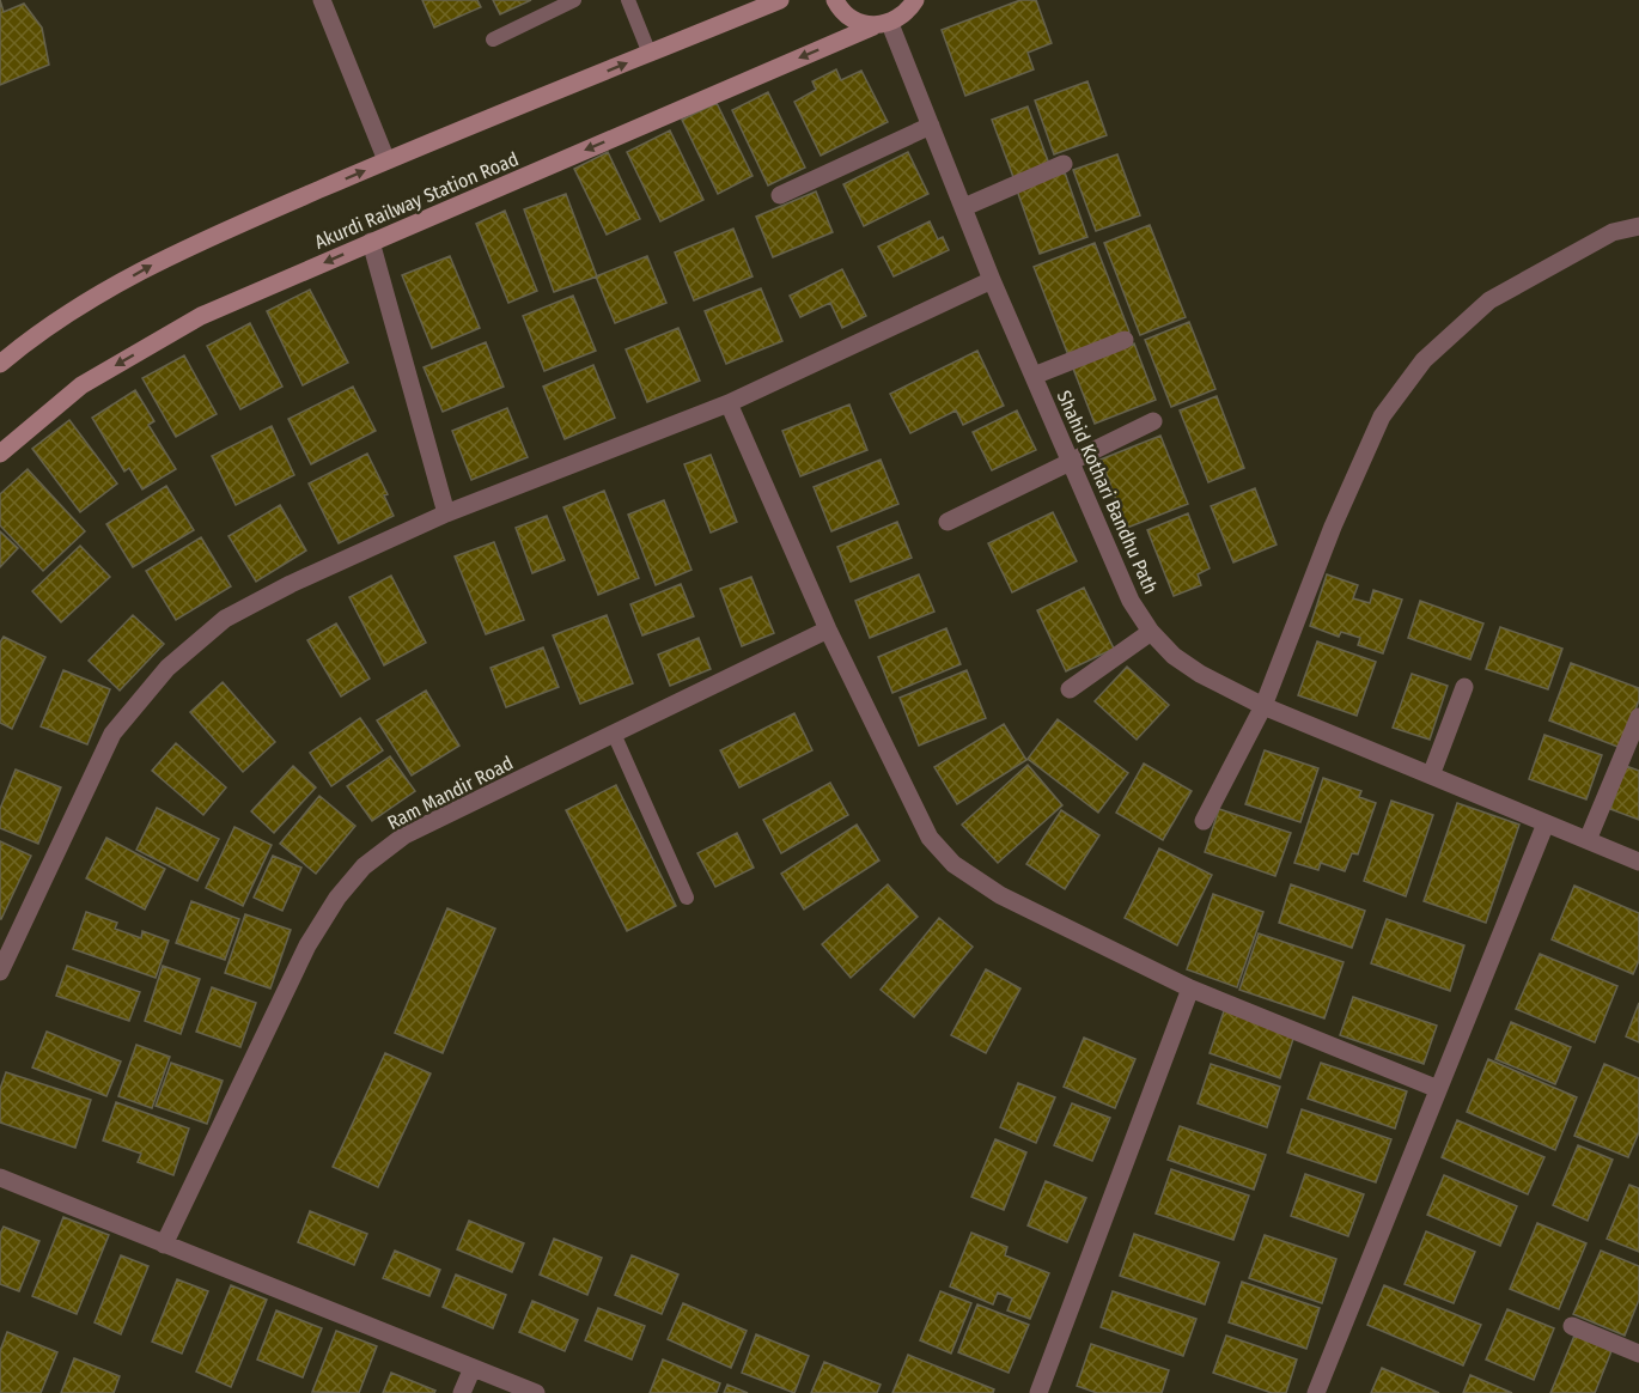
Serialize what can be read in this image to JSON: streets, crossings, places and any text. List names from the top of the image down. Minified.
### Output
{"streets":{"main road":["Akurdi Railway Station Road"],"street":["Shahid Kothari Bandhu Path","Ram Mandir Road"]},"crossings":[["Akurdi Railway Station Road","Shahid Kothari Bandhu Path"]]}
